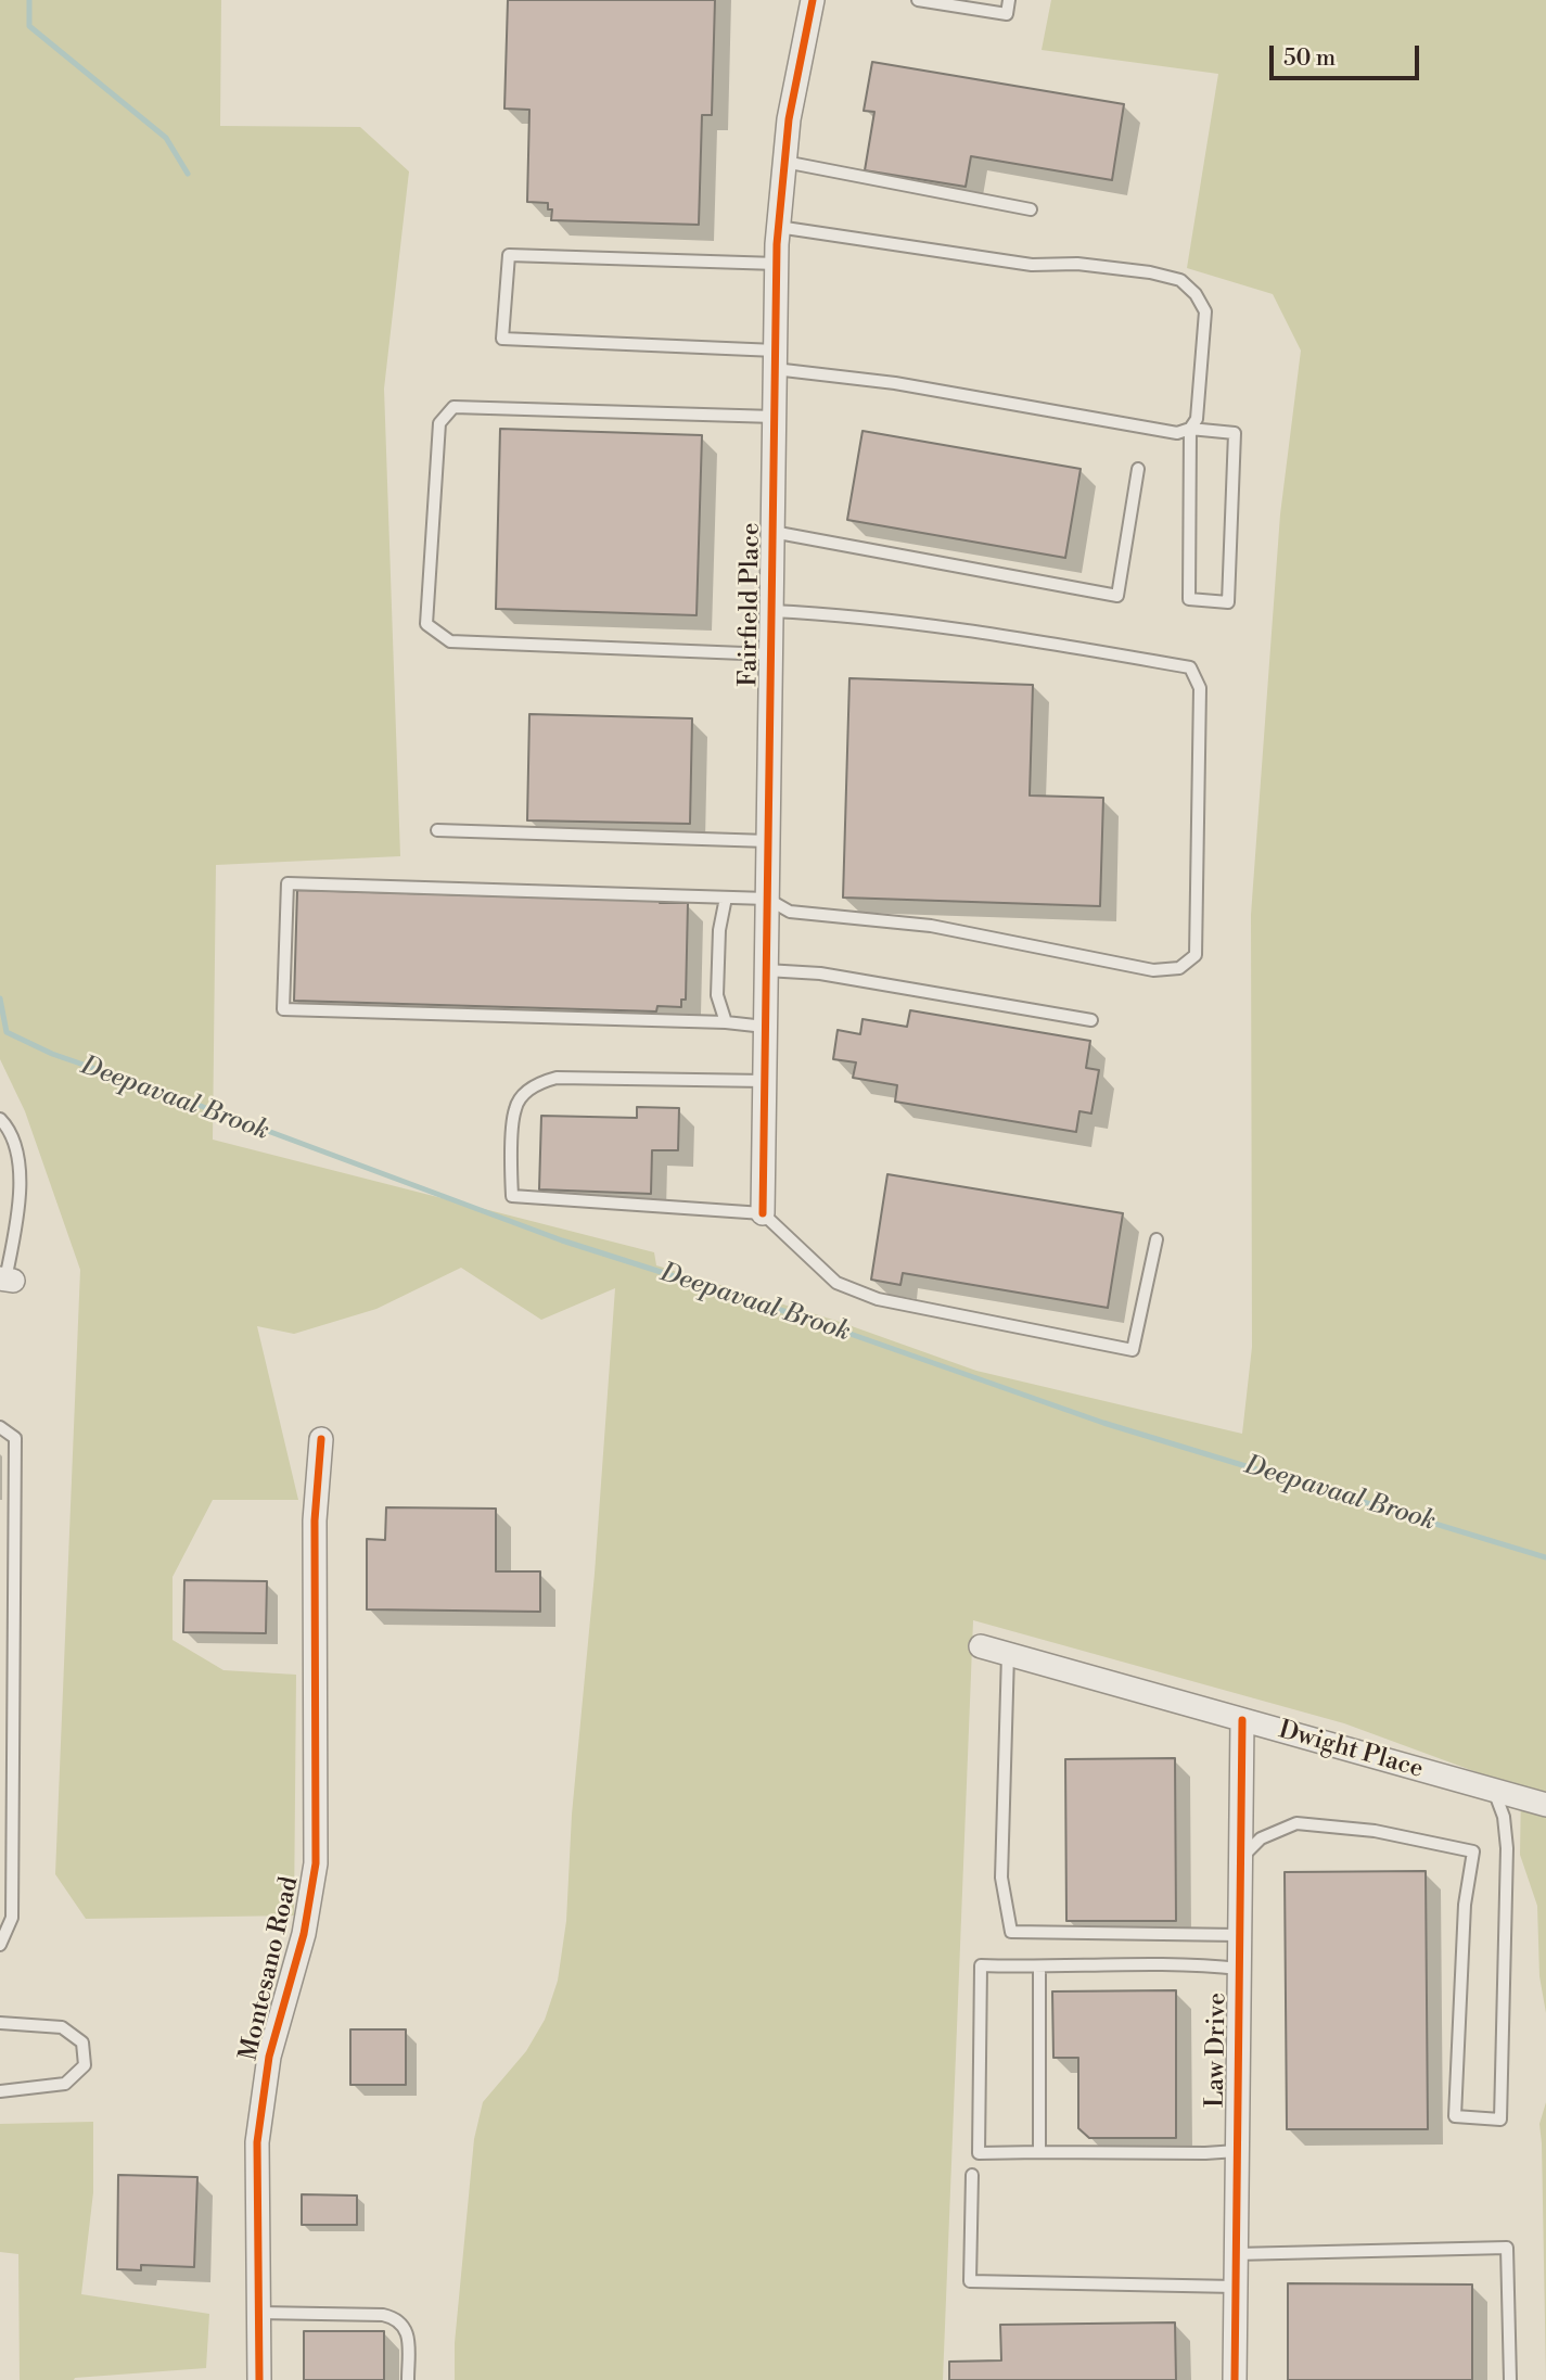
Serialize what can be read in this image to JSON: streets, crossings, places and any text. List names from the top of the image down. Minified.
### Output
{"streets":{"street":["Fairfield Place","Dwight Place","Montesano Road","Law Drive"]},"crossings":[["Dwight Place","Law Drive"]],"water":["Deepavaal Brook"],"scale_bar":"50 m"}
